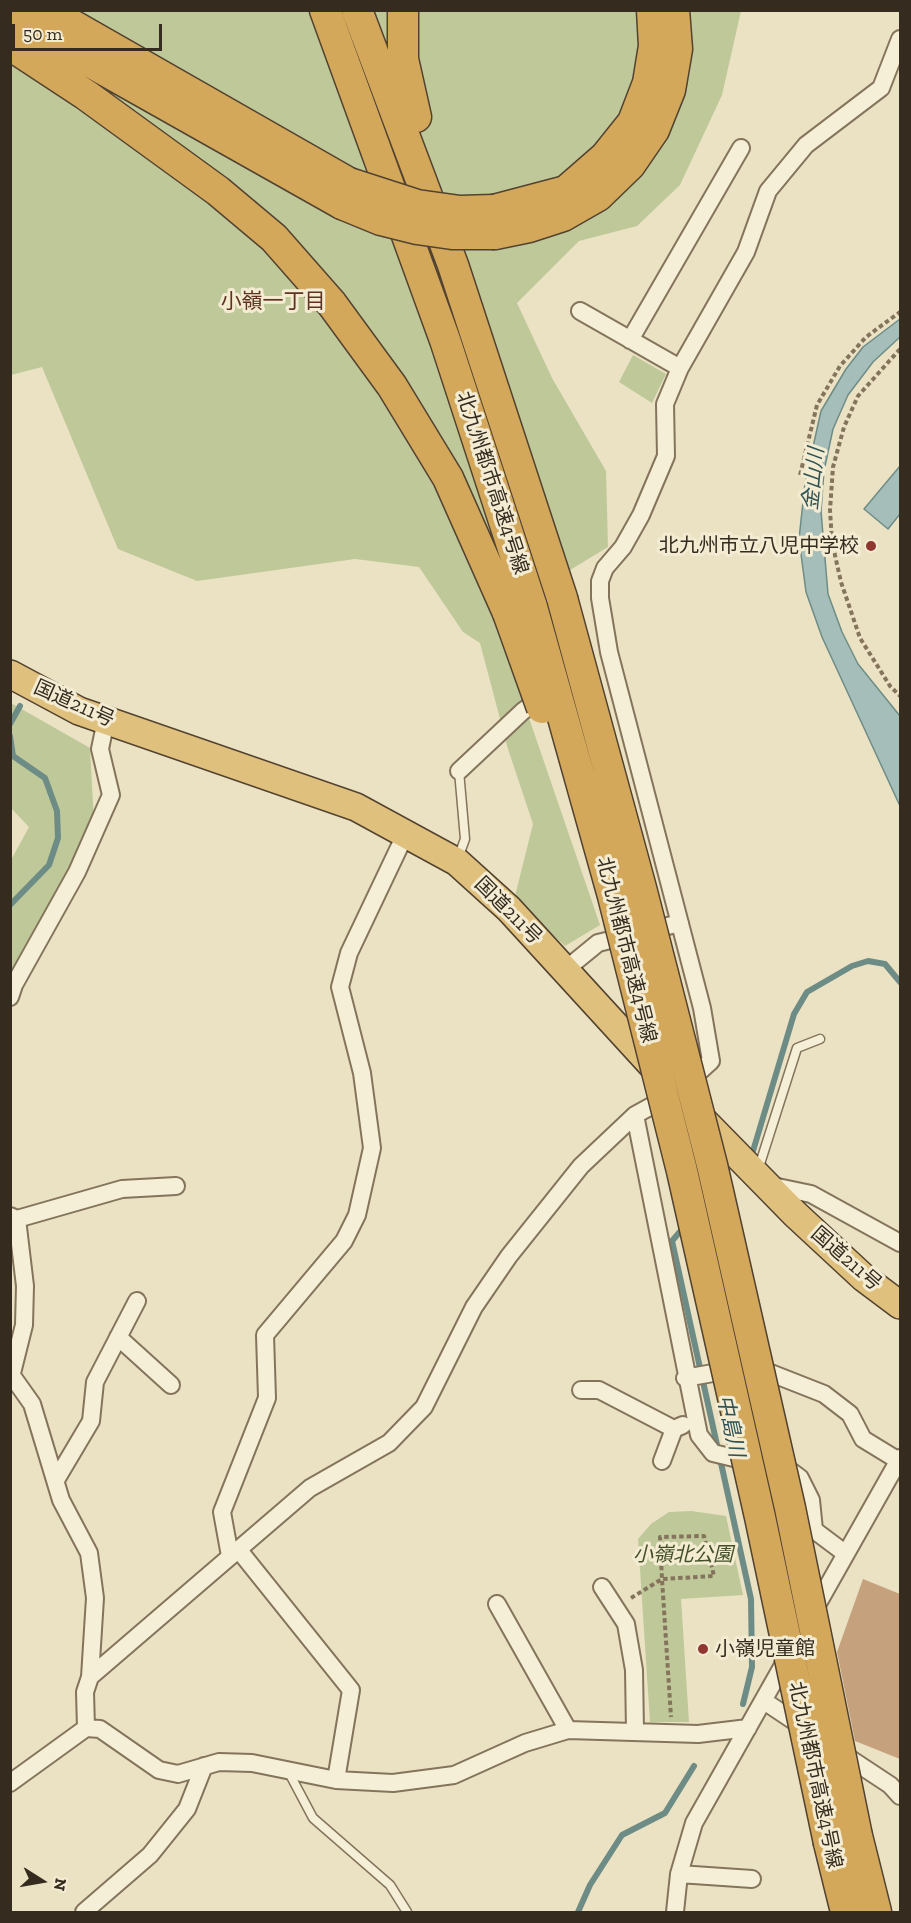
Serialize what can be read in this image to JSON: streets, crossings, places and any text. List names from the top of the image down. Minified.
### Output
{"streets":{"highway":["北九州都市高速4号線","国道211号"]},"districts":["小嶺一丁目"],"water":["金山川","中島川"],"parks":["小嶺北公園"],"places":["北九州市立八児中学校","小嶺児童館"],"scale_bar":"50 m","north":"right"}
